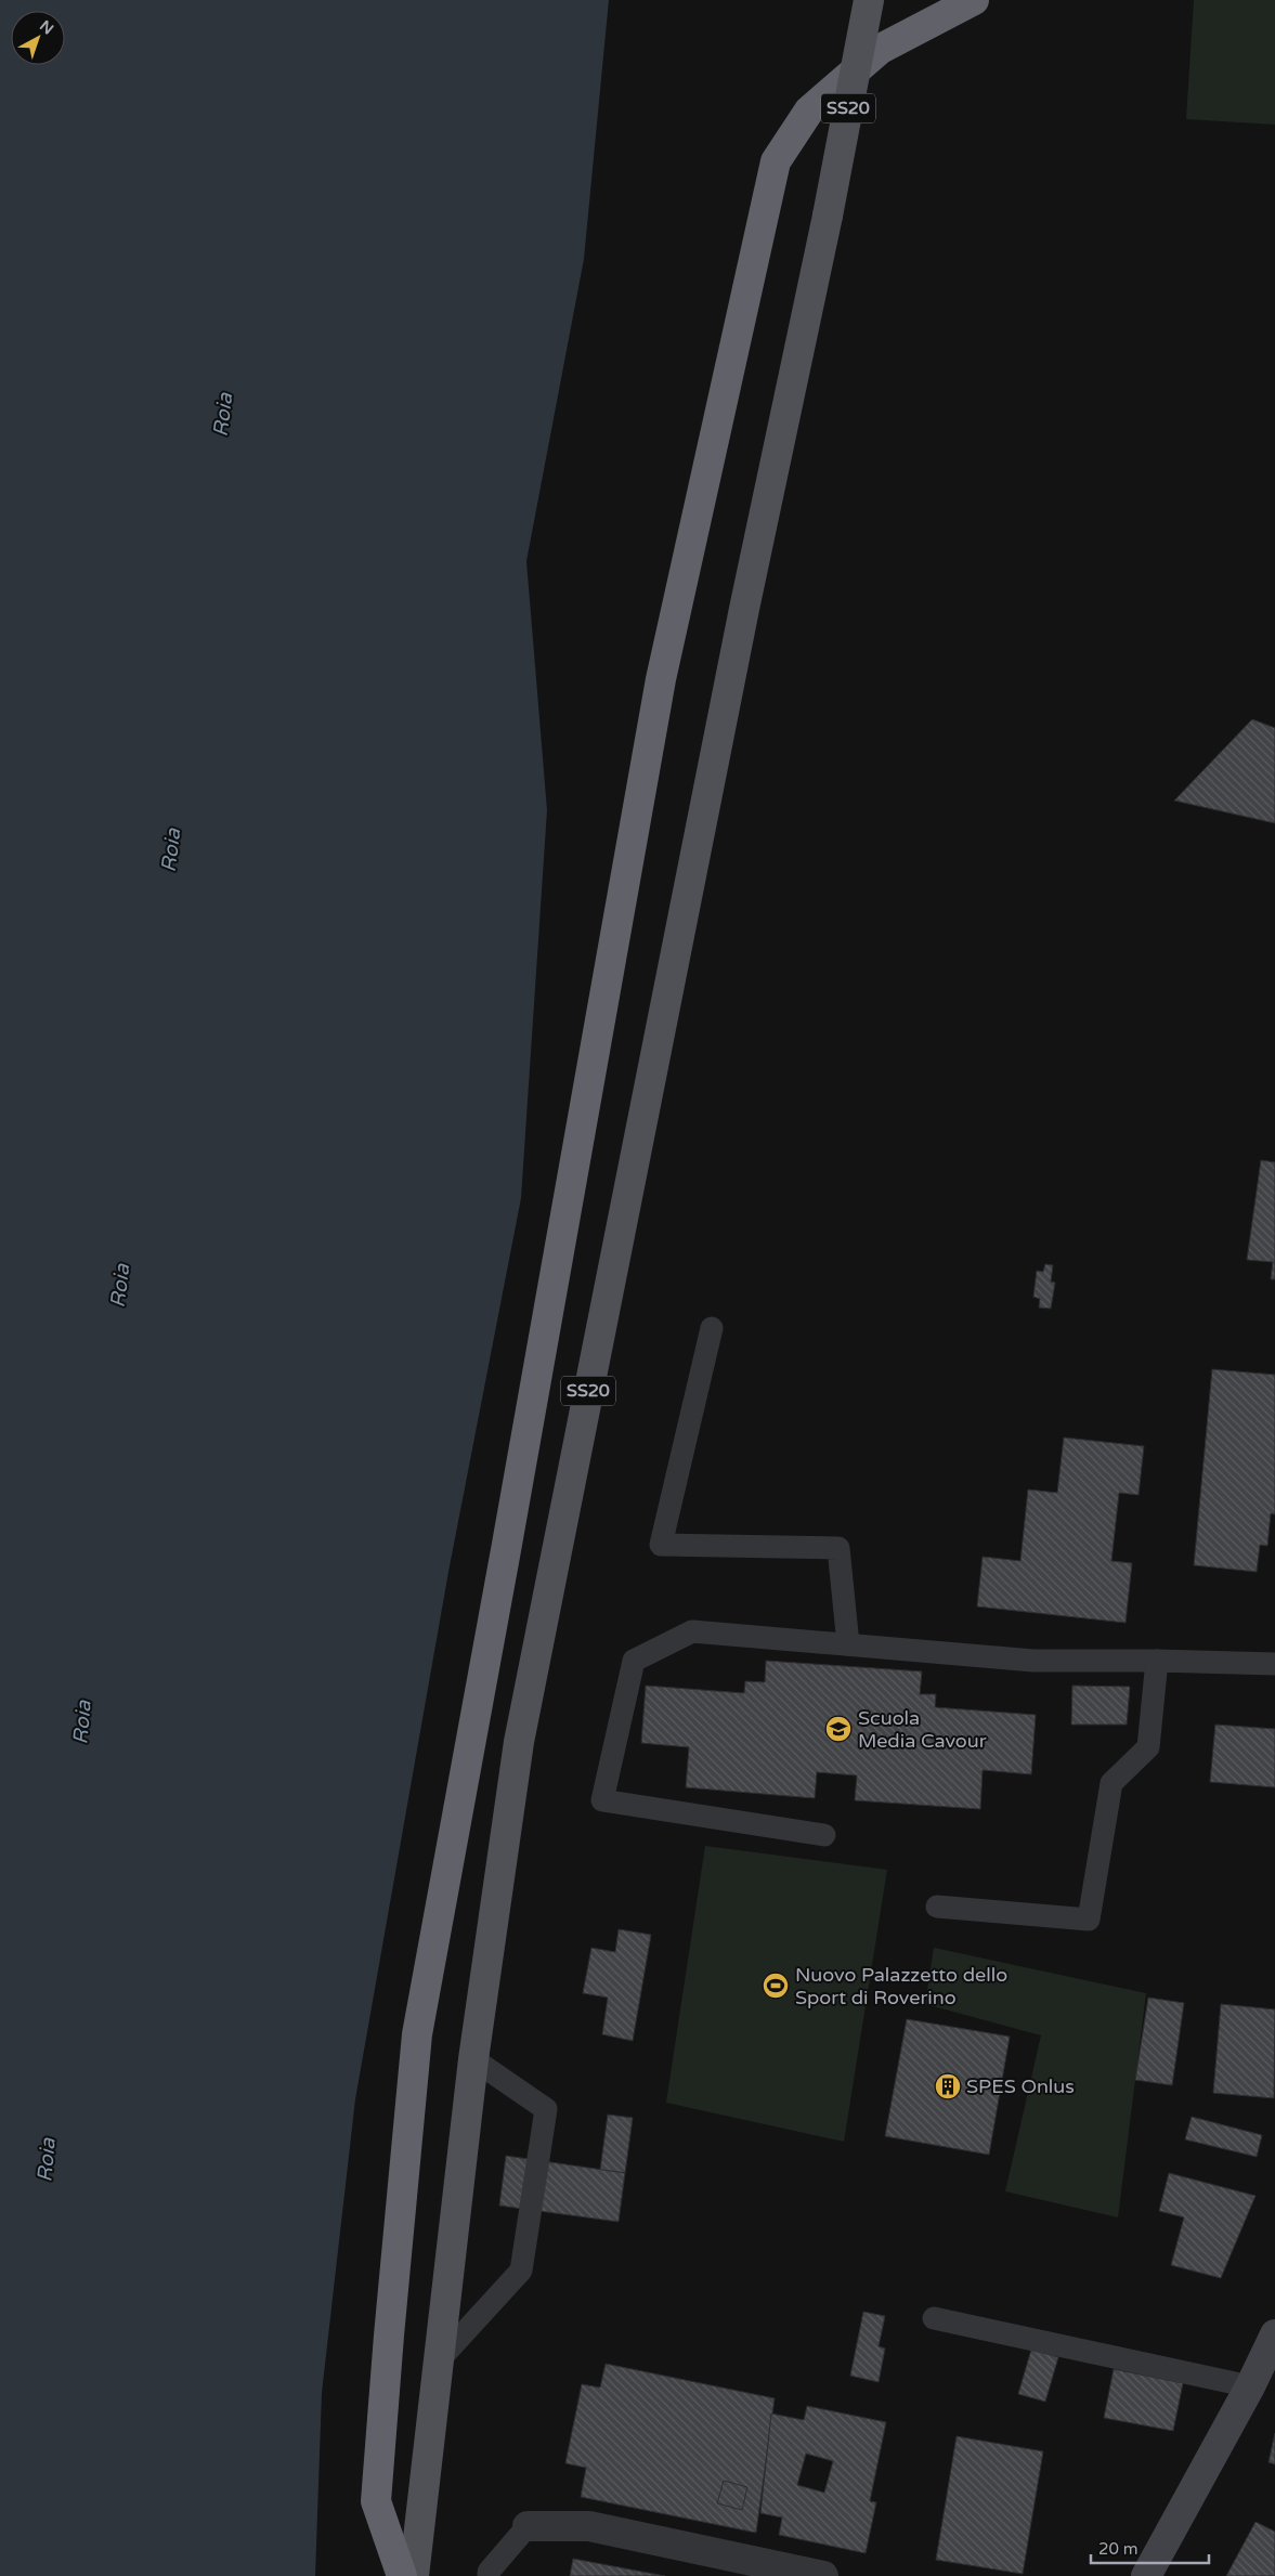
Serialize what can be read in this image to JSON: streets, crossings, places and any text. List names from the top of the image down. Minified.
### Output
{"streets":{"main road":["SS20"]},"water":["Roia"],"places":{"school or university":["Scuola Media Cavour"],"sports":["Nuovo Palazzetto dello Sport di Roverino"],"building":["SPES Onlus"]},"scale_bar":"20 m","north":"top right"}
